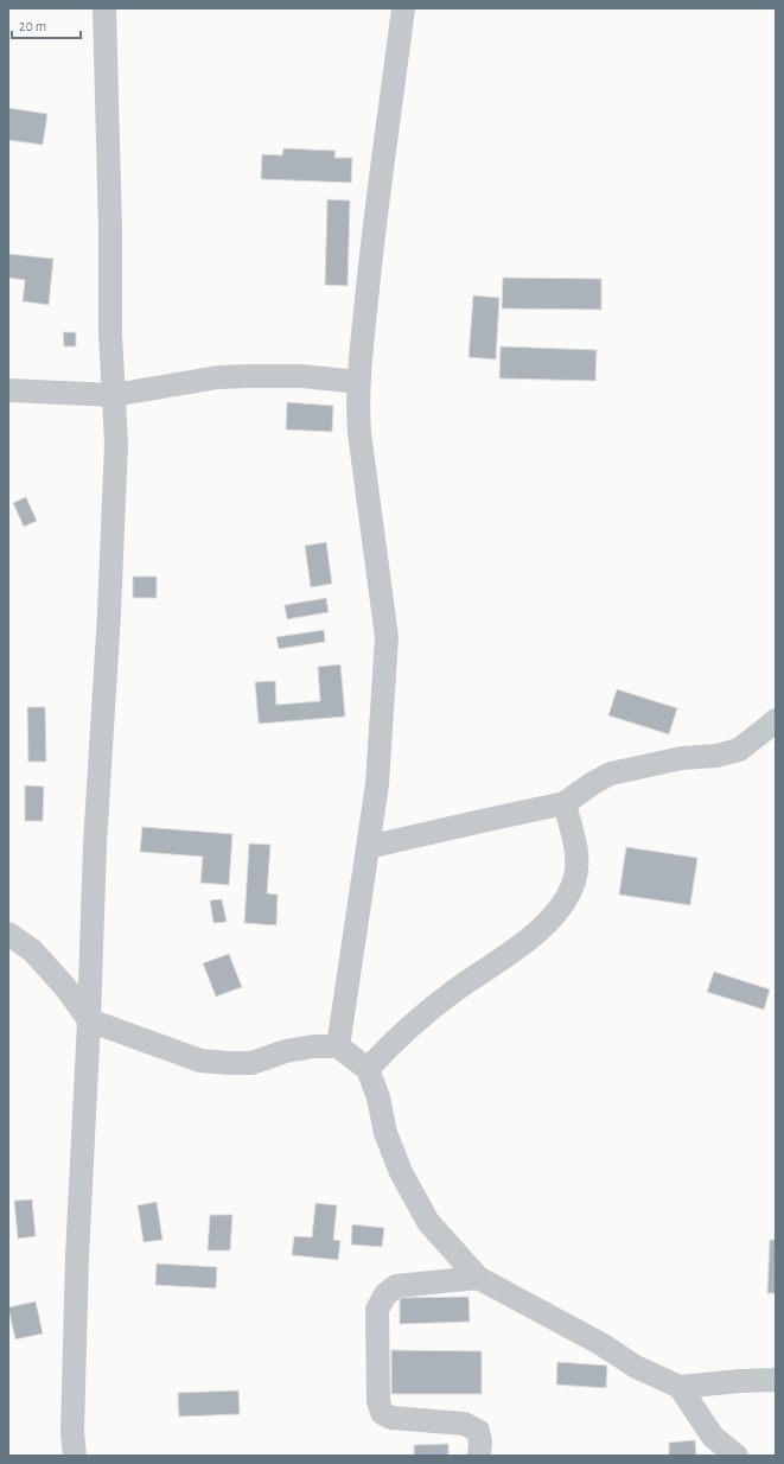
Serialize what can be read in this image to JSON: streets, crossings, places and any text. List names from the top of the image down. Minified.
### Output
{"scale_bar":"20 m"}
